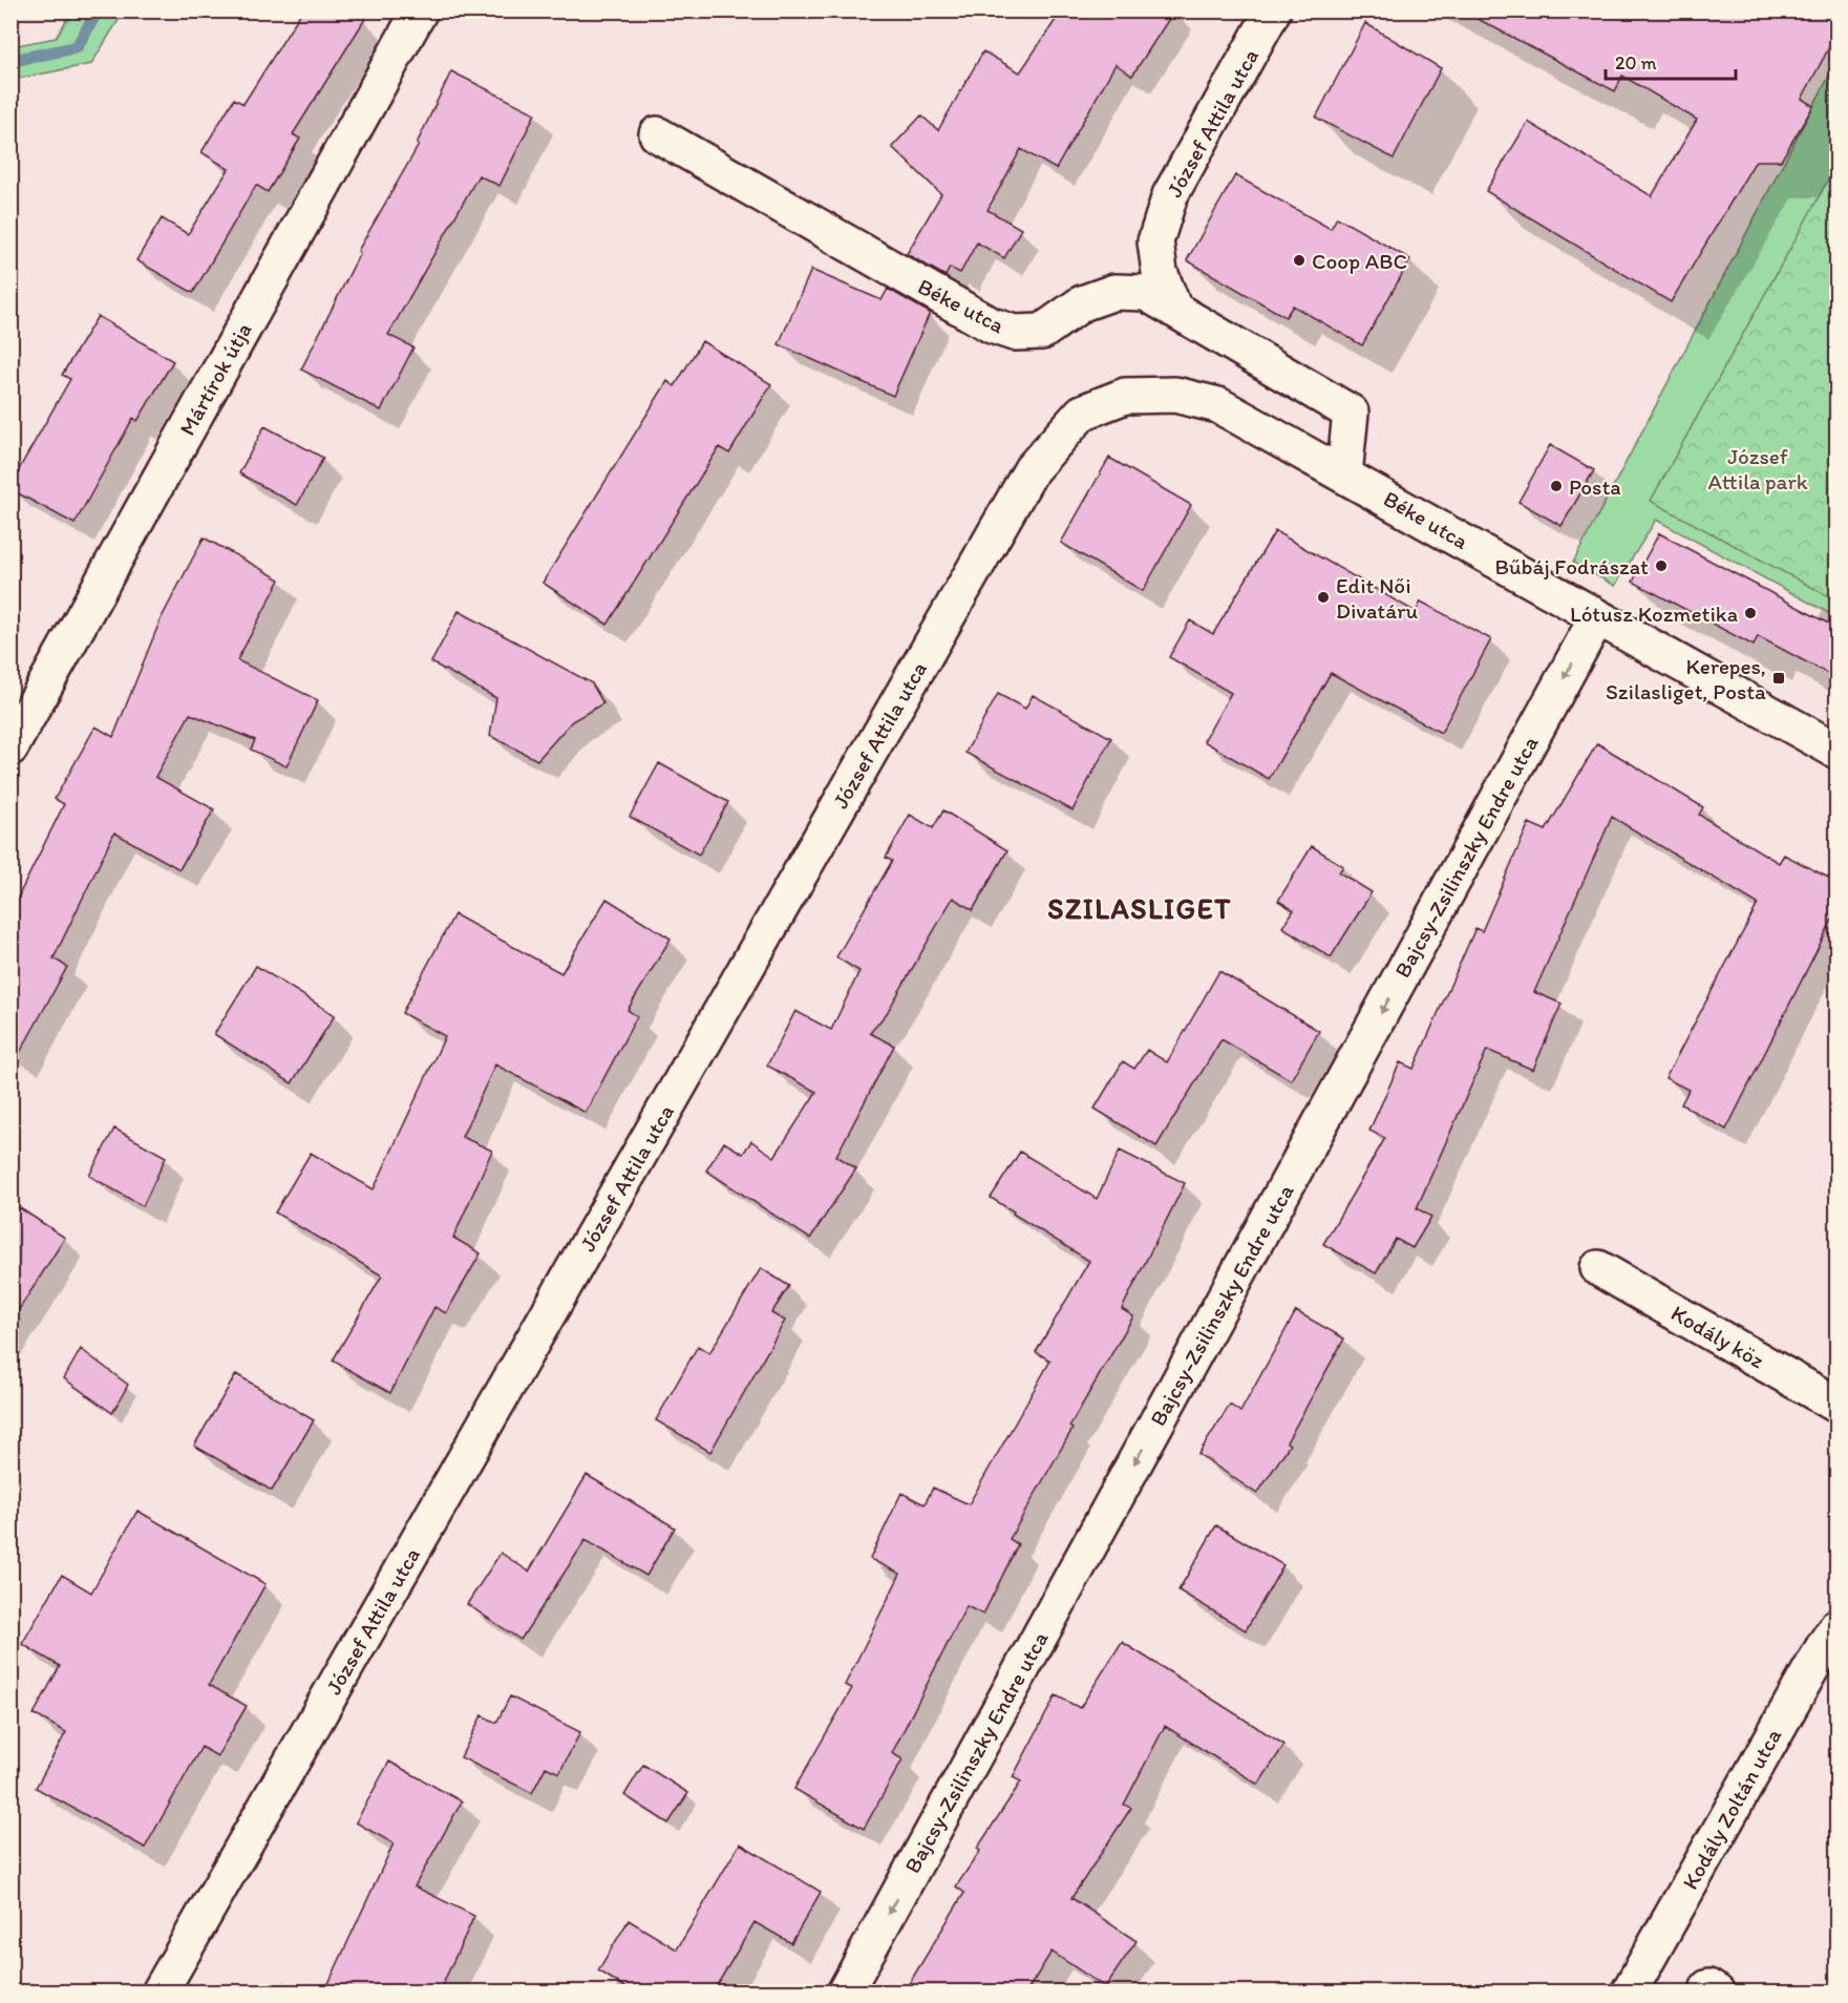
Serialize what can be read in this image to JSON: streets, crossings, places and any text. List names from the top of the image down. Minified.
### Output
{"streets":{"street":["József Attila utca","Béke utca","Mártírok útja","Bajcsy-Zsilinszky Endre utca","Kodály köz","Kodály Zoltán utca"]},"crossings":[["József Attila utca","Béke utca"],["Béke utca","Bajcsy-Zsilinszky Endre utca"]],"one_way":["Bajcsy-Zsilinszky Endre utca"],"districts":["SZILASLIGET"],"parks":["József Attila park"],"places":{"other":["Coop ABC","Posta","Bűbáj Fodrászat","Edit Női Divatáru","Lótusz Kozmetika"],"transit":["Kerepes, Szilasliget, Posta"]},"scale_bar":"20 m"}
